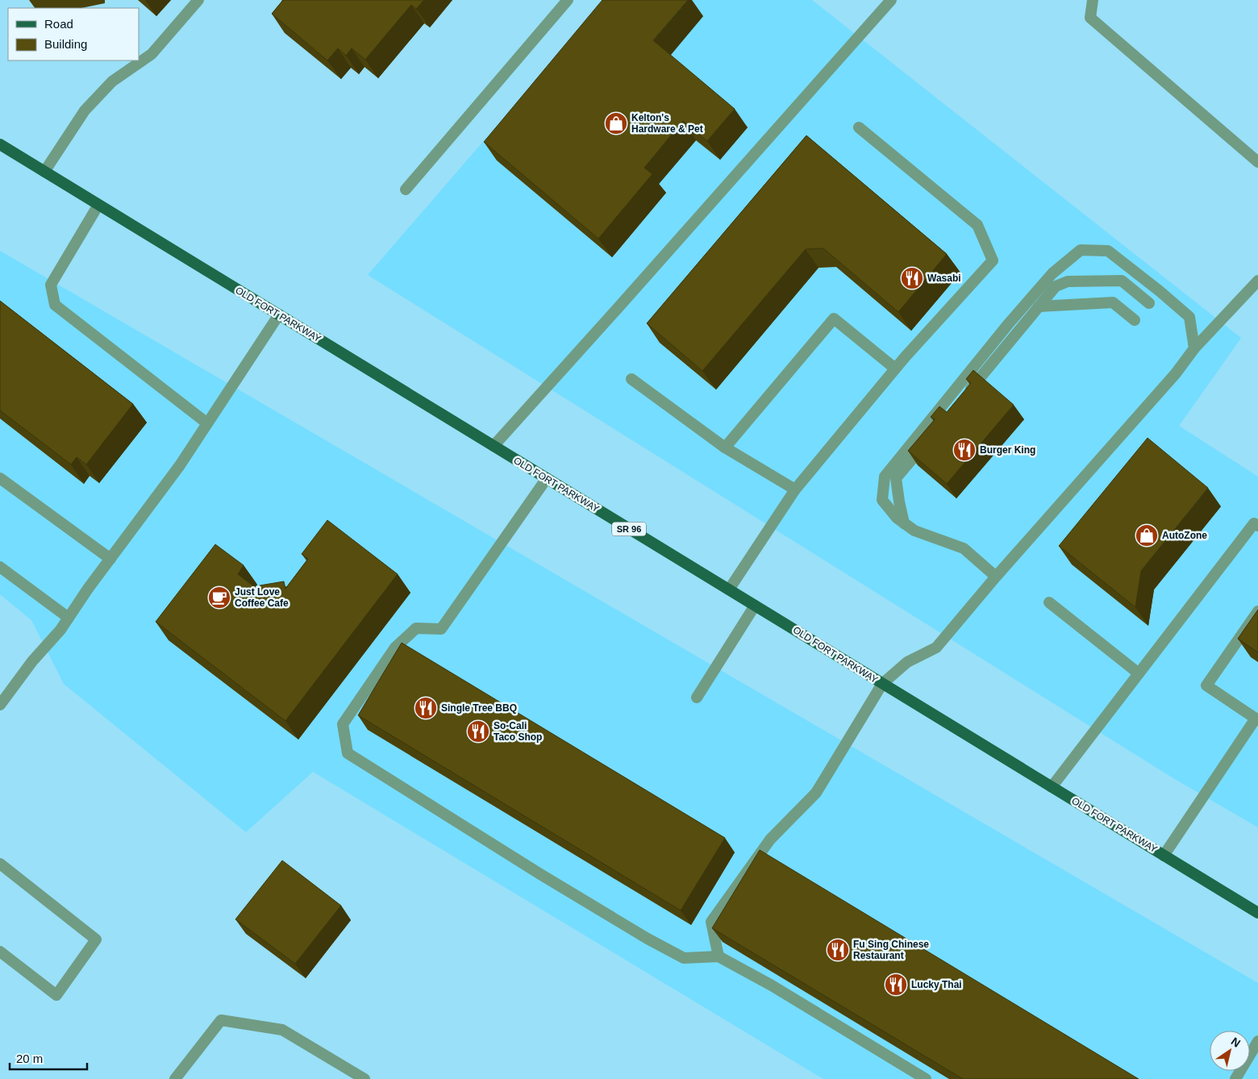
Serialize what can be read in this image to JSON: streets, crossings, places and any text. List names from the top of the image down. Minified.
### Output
{"streets":{"main road":["OLD FORT PARKWAY","SR 96"]},"places":{"shop":["Kelton's Hardware & Pet","AutoZone"],"restaurant":["Wasabi","Burger King","Single Tree BBQ","So-Cali Taco Shop","Fu Sing Chinese Restaurant","Lucky Thai"],"cafe":["Just Love Coffee Cafe"]},"legend":["Road","Building"],"scale_bar":"20 m","north":"top right"}
